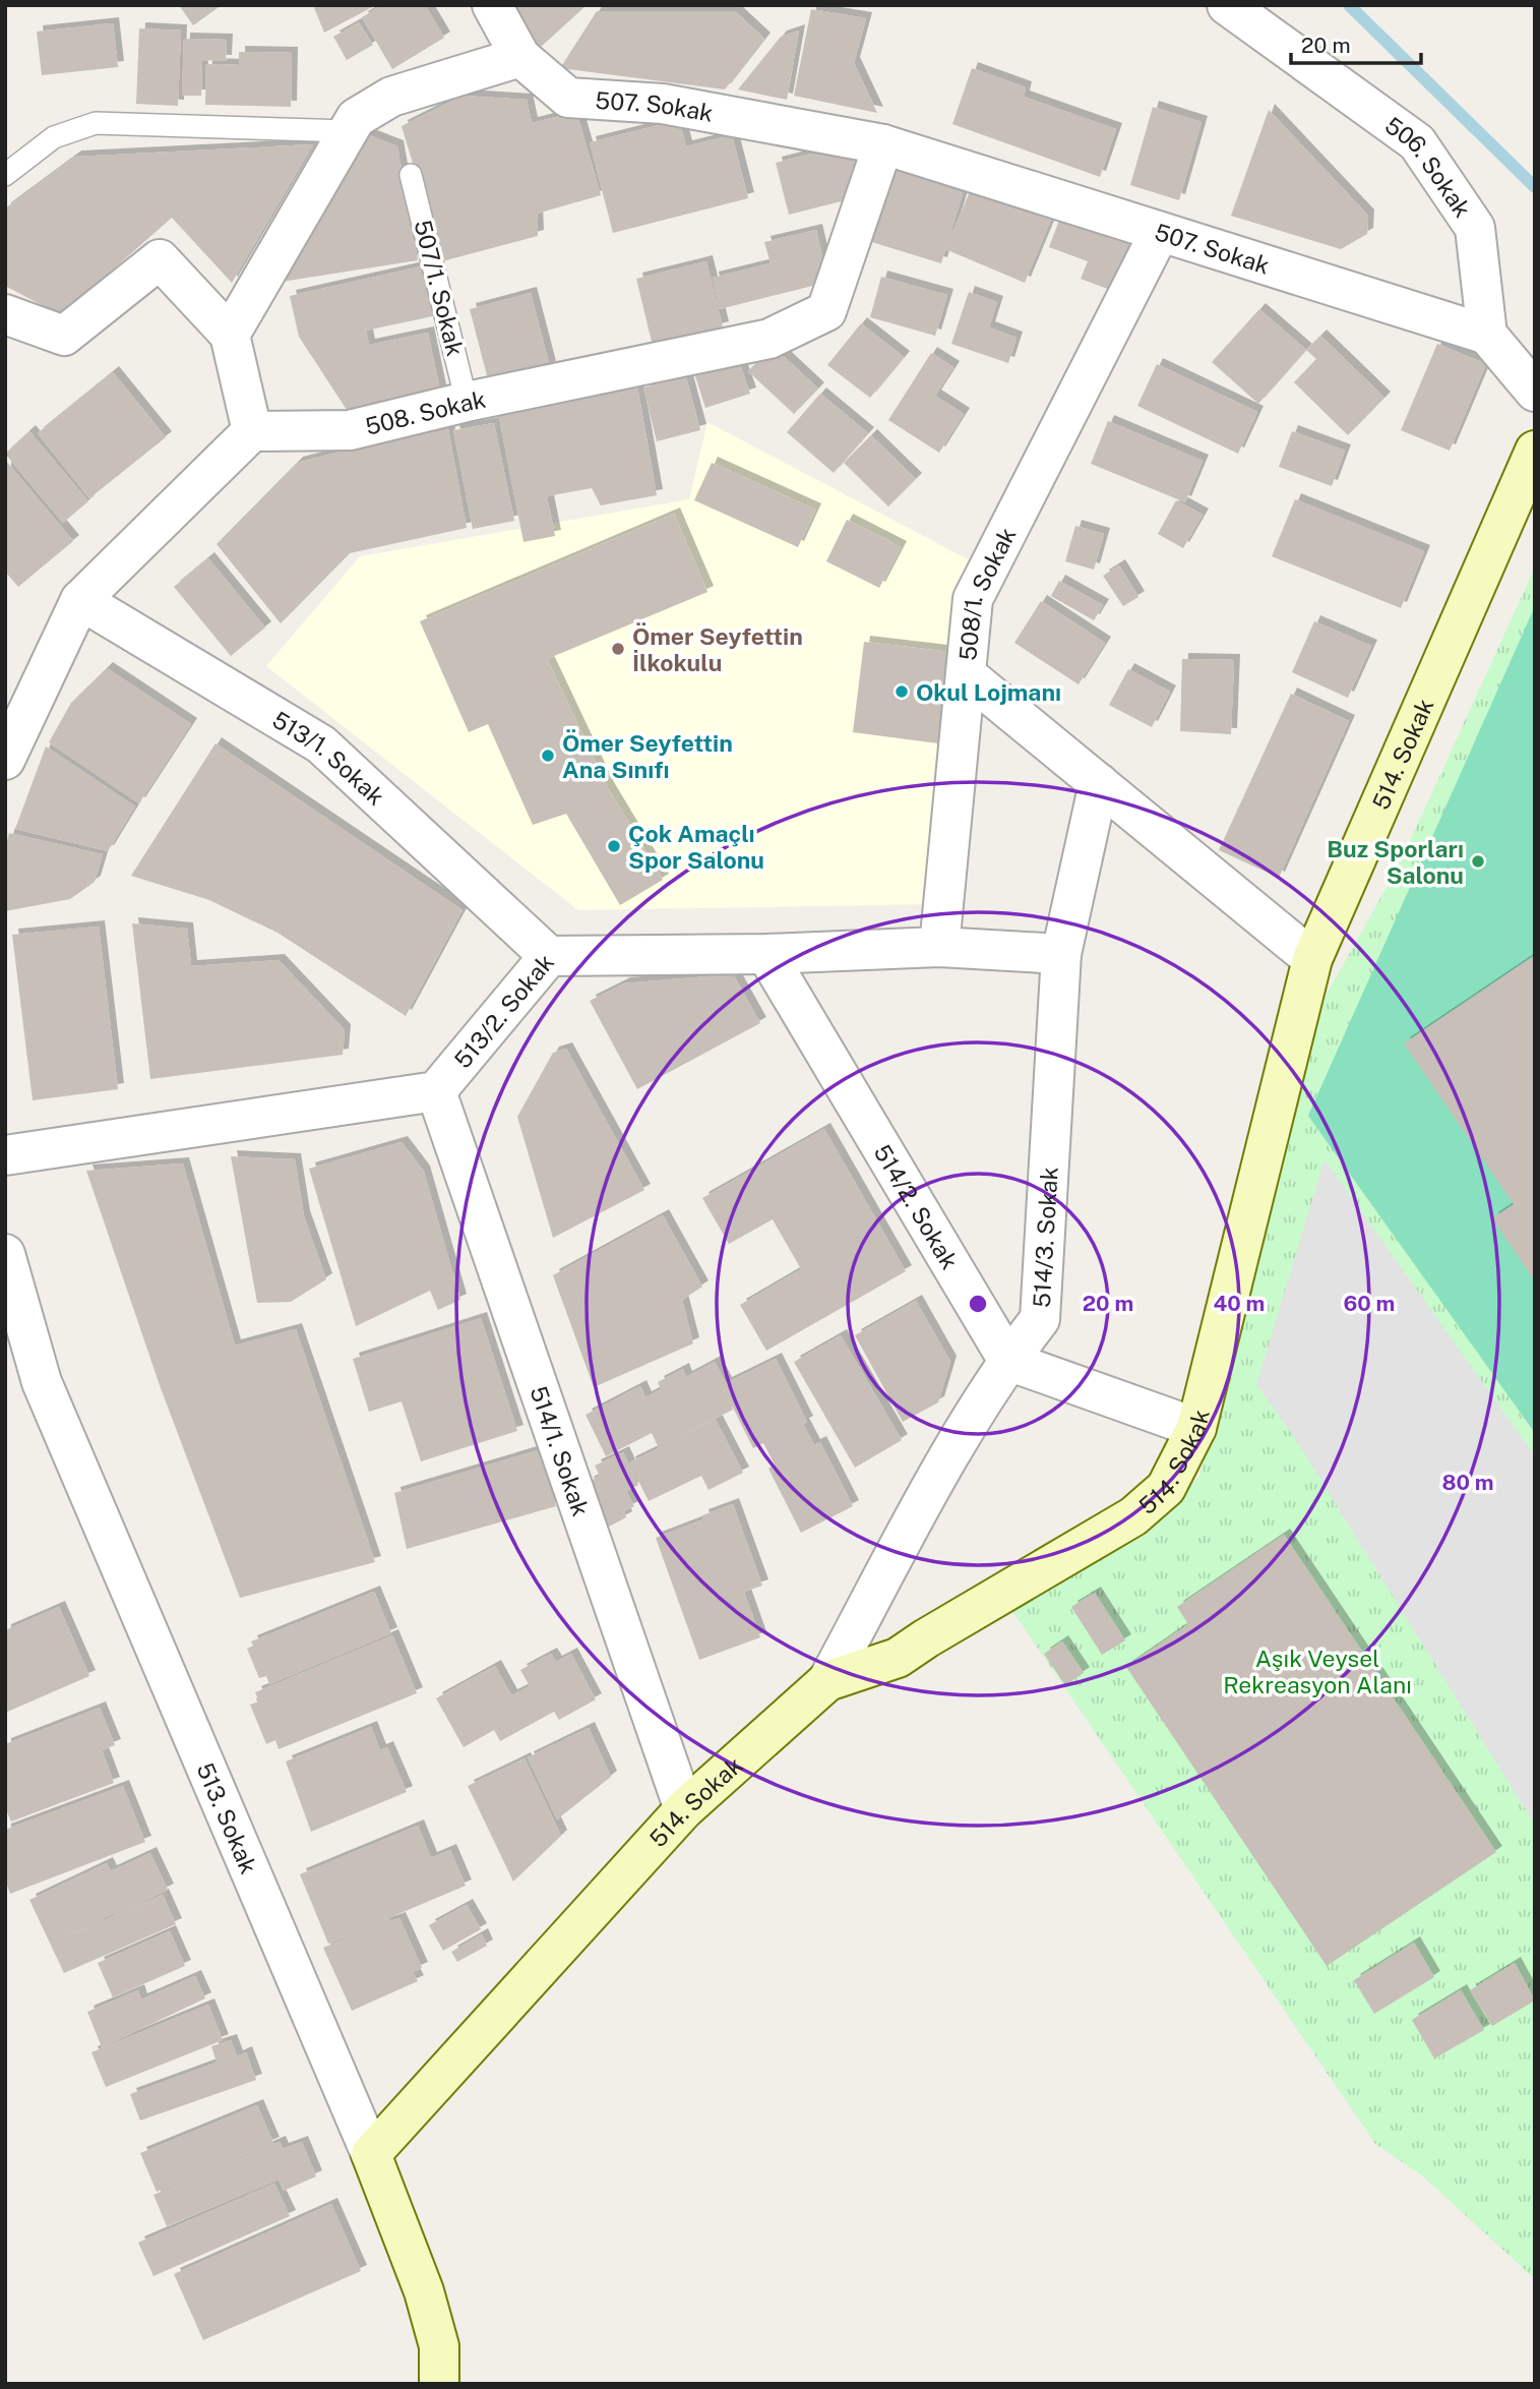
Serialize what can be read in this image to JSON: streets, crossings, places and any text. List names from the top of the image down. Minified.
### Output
{"streets":{"street":["507. Sokak","506. Sokak","508. Sokak","508/1. Sokak","514. Sokak","513/1. Sokak","513/2. Sokak","514/2. Sokak","514/3. Sokak","514/1. Sokak","513. Sokak"],"lane":["507/1. Sokak"]},"crossings":[["507. Sokak","506. Sokak"],["507. Sokak","508. Sokak"],["507. Sokak","508/1. Sokak"],["507/1. Sokak","508. Sokak"],["508/1. Sokak","514. Sokak"],["508/1. Sokak","514/3. Sokak"],["514. Sokak","514/3. Sokak"],["514. Sokak","514/1. Sokak"],["514. Sokak","513. Sokak"],["513/1. Sokak","513/2. Sokak"],["513/2. Sokak","514/2. Sokak"],["513/2. Sokak","514/3. Sokak"],["513/2. Sokak","514/1. Sokak"],["514/2. Sokak","514/3. Sokak"]],"parks":["Aşık Veysel Rekreasyon Alanı"],"places":["Ömer Seyfettin İlkokulu","Okul Lojmanı","Ömer Seyfettin Ana Sınıfı","Çok Amaçlı Spor Salonu","Buz Sporları Salonu"],"scale_bar":"20 m","rings":["20 m","40 m","60 m","80 m"]}
